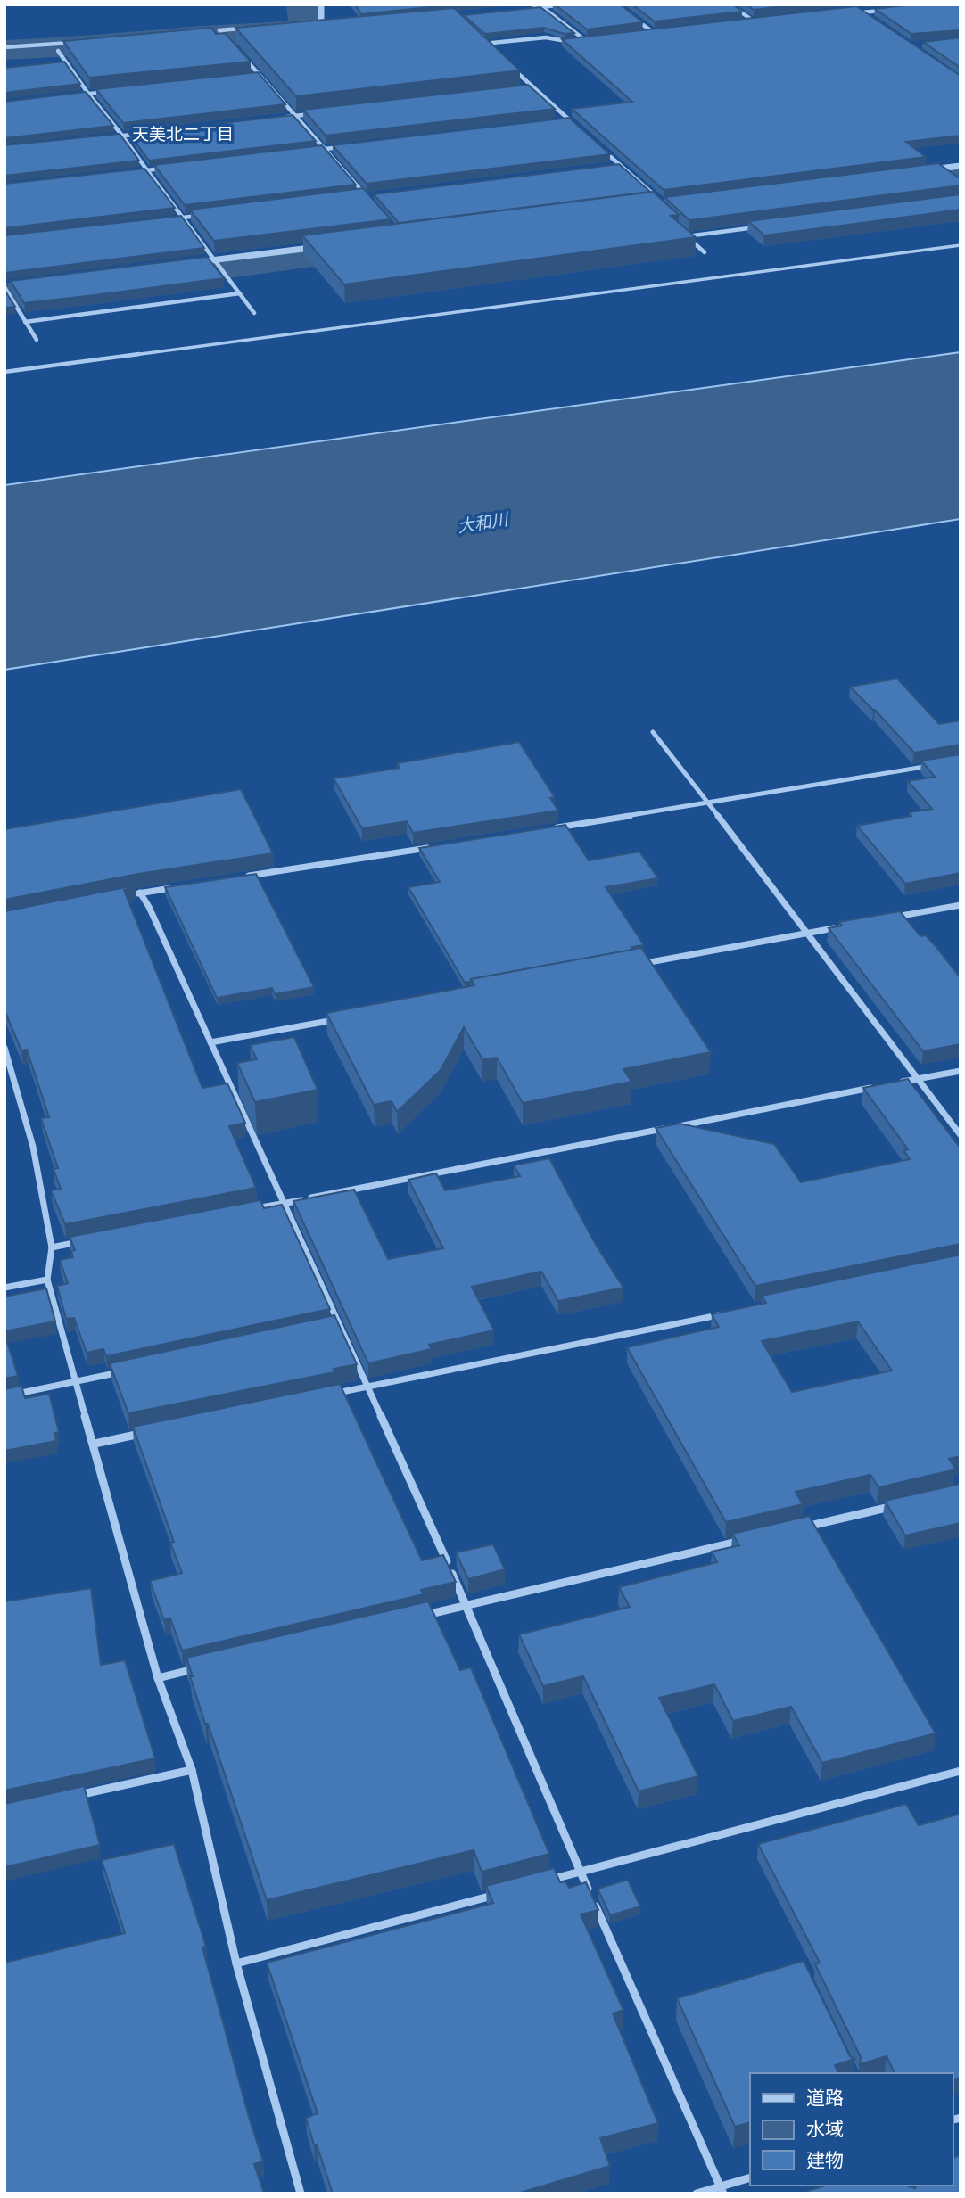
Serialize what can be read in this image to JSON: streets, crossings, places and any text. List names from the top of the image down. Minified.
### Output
{"districts":["天美北二丁目"],"water":["大和川"],"legend":["道路","水域","建物"]}
